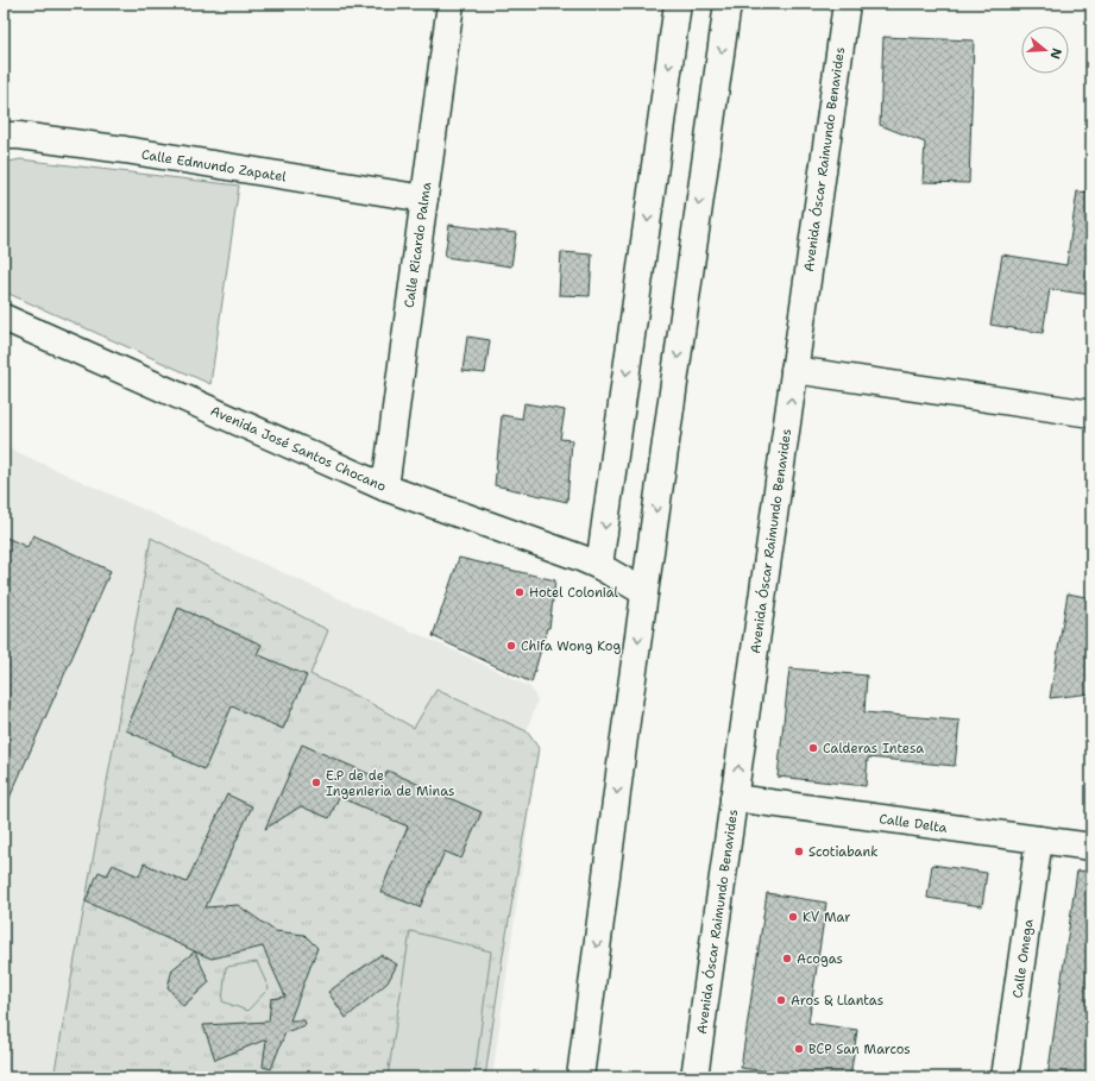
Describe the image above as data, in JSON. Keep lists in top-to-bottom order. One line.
{"streets":{"main road":["Avenida Óscar Raimundo Benavides","Calle Edmundo Zapatel","Calle Ricardo Palma","Avenida José Santos Chocano","Calle Delta","Calle Omega"]},"crossings":[["Avenida Óscar Raimundo Benavides","Calle Delta"],["Calle Edmundo Zapatel","Calle Ricardo Palma"],["Calle Ricardo Palma","Avenida José Santos Chocano"],["Calle Delta","Calle Omega"]],"places":["Hotel Colonial","Chifa Wong Kog","Calderas Intesa","E.P de de Ingenieria de Minas","Scotiabank","KV Mar","Acogas","Aros & Llantas","BCP San Marcos"],"north":"right"}
